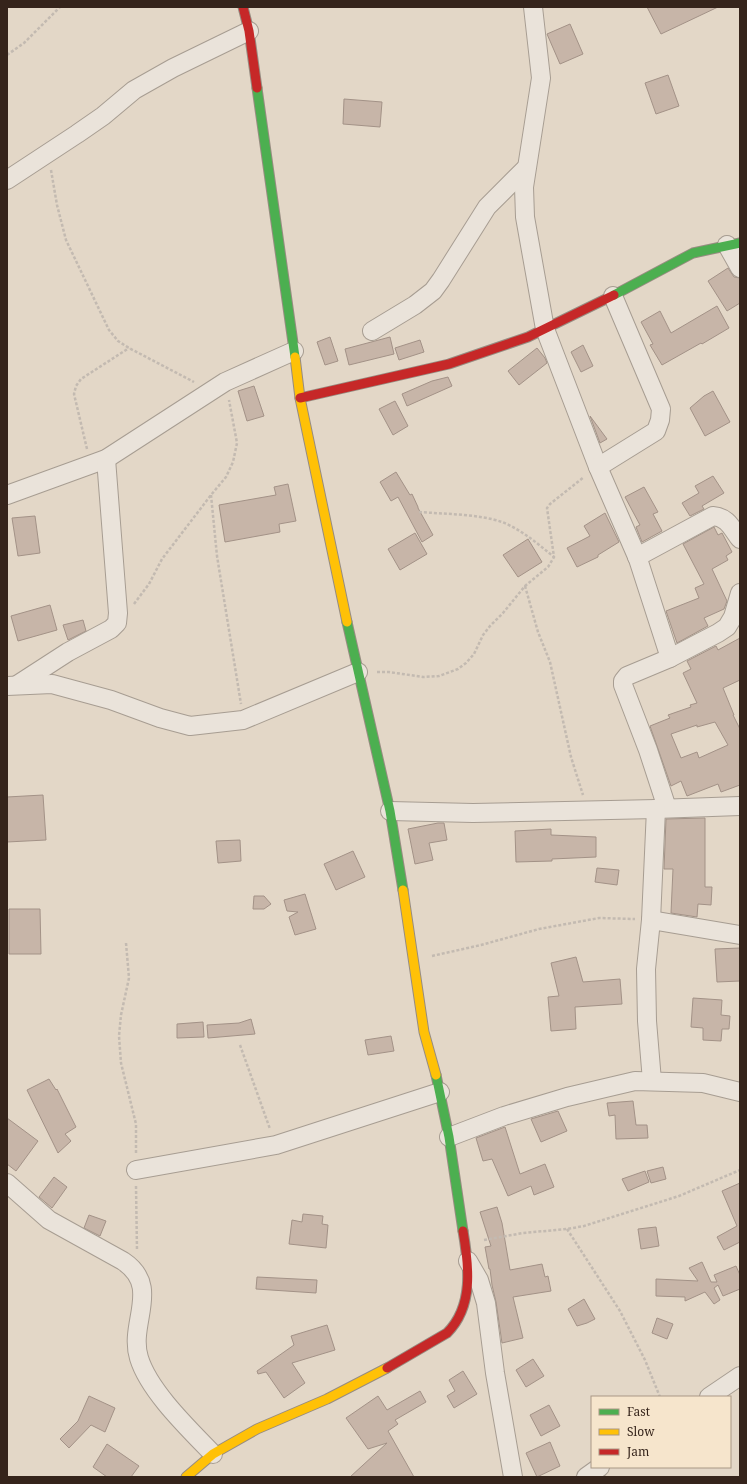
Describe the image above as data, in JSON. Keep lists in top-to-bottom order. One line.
{"legend":["Fast","Slow","Jam"]}
